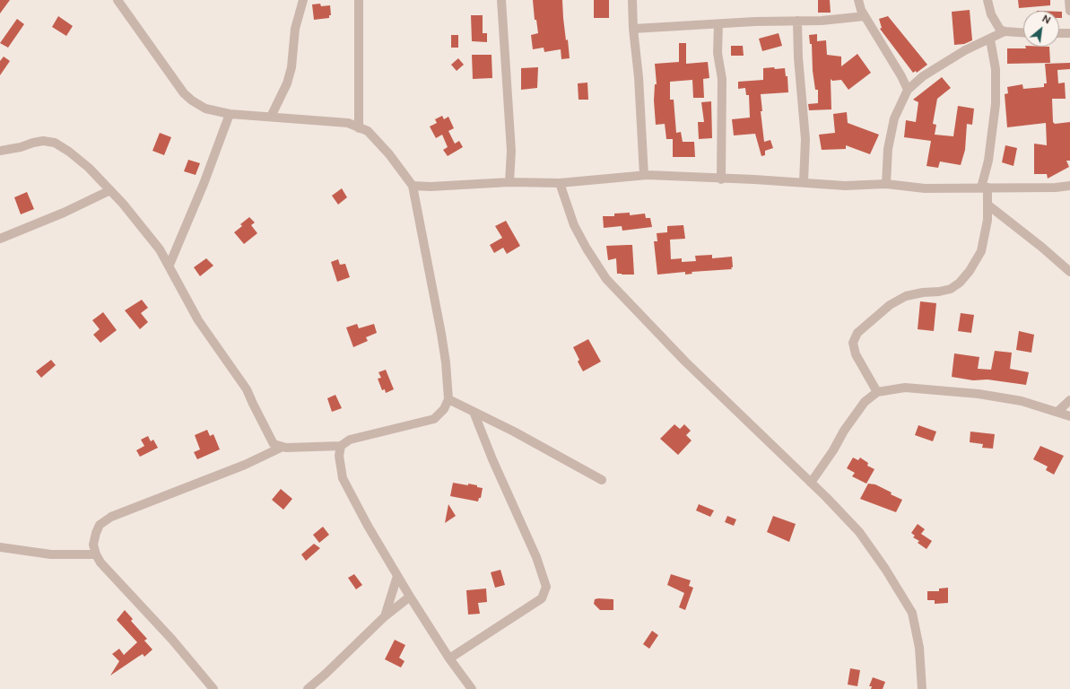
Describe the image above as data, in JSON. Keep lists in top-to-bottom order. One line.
{"north":"top right"}
